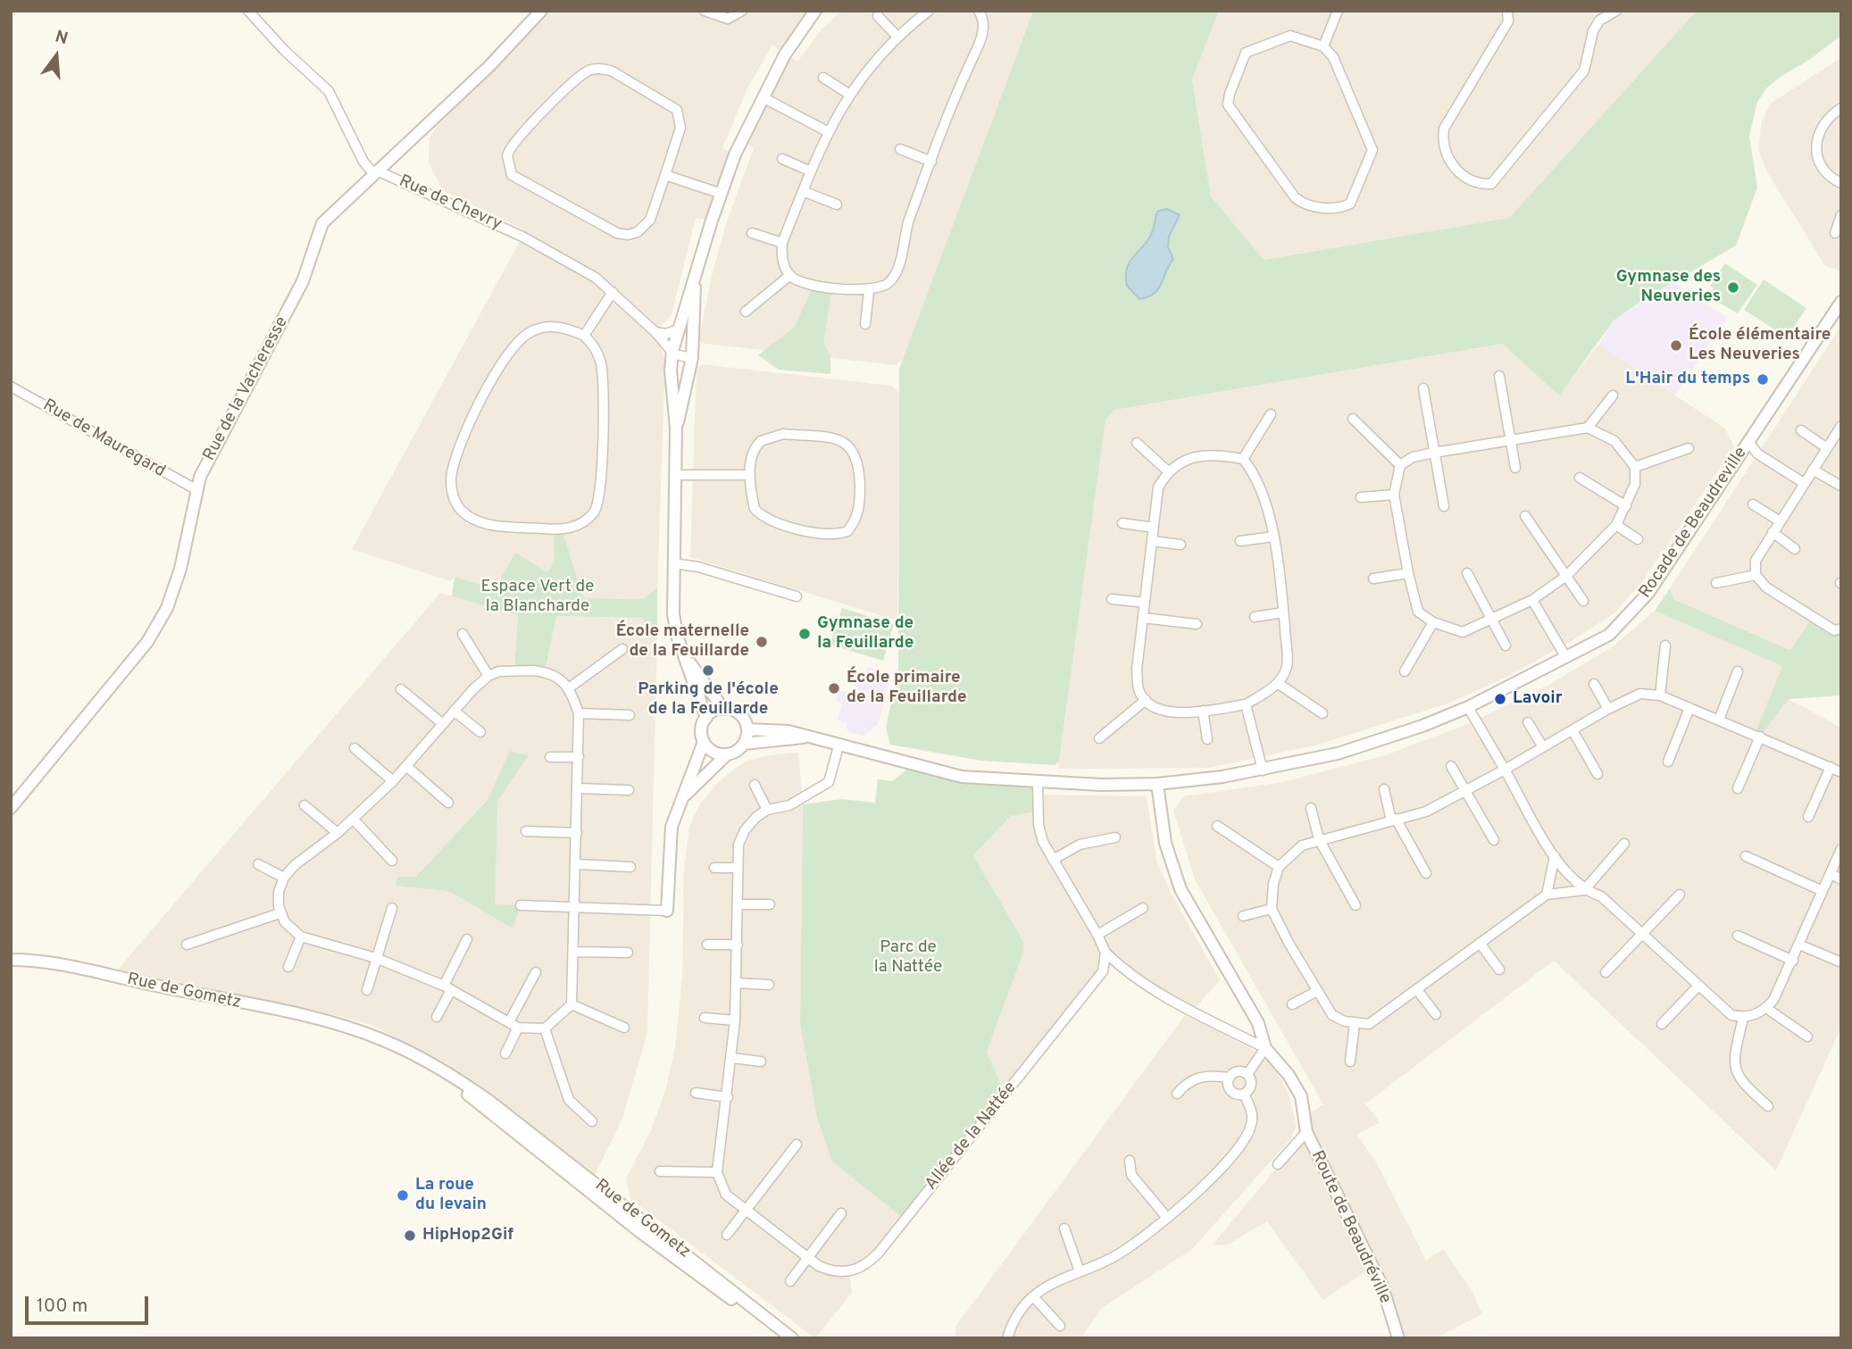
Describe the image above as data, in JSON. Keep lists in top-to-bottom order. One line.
{"streets":{"street":["Rue de Chevry","Rue de la Vacheresse","Rue de Mauregard","Rocade de Beaudreville","Rue de Gometz","Allée de la Nattée","Route de Beaudréville"]},"crossings":[["Rue de Chevry","Rue de la Vacheresse"],["Rue de la Vacheresse","Rue de Mauregard"]],"parks":["Espace Vert de la Blancharde","Parc de la Nattée"],"places":["Gymnase des Neuveries","École élémentaire Les Neuveries","L'Hair du temps","Gymnase de la Feuillarde","École maternelle de la Feuillarde","Parking de l'école de la Feuillarde","École primaire de la Feuillarde","Lavoir","La roue du levain","HipHop2Gif"],"scale_bar":"100 m","north":"top"}
